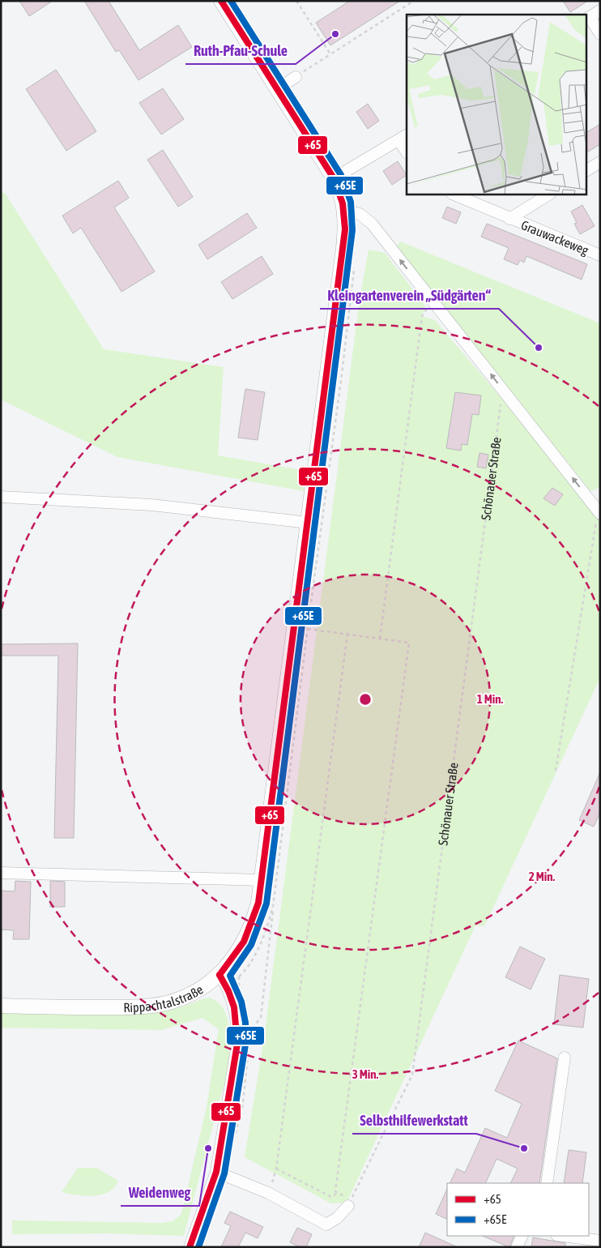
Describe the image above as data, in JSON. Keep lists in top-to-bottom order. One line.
{"streets":{"main road":["Rippachtalstraße"],"street":["Grauwackeweg"],"path":["Schönauer Straße"]},"places":["Ruth-Pfau-Schule","Kleingartenverein „Südgärten“","Weidenweg","Selbsthilfewerkstatt"],"lines":["transit line +65","transit line +65E"],"legend":["+65","+65E"],"rings":["1 Min.","2 Min.","3 Min."]}
